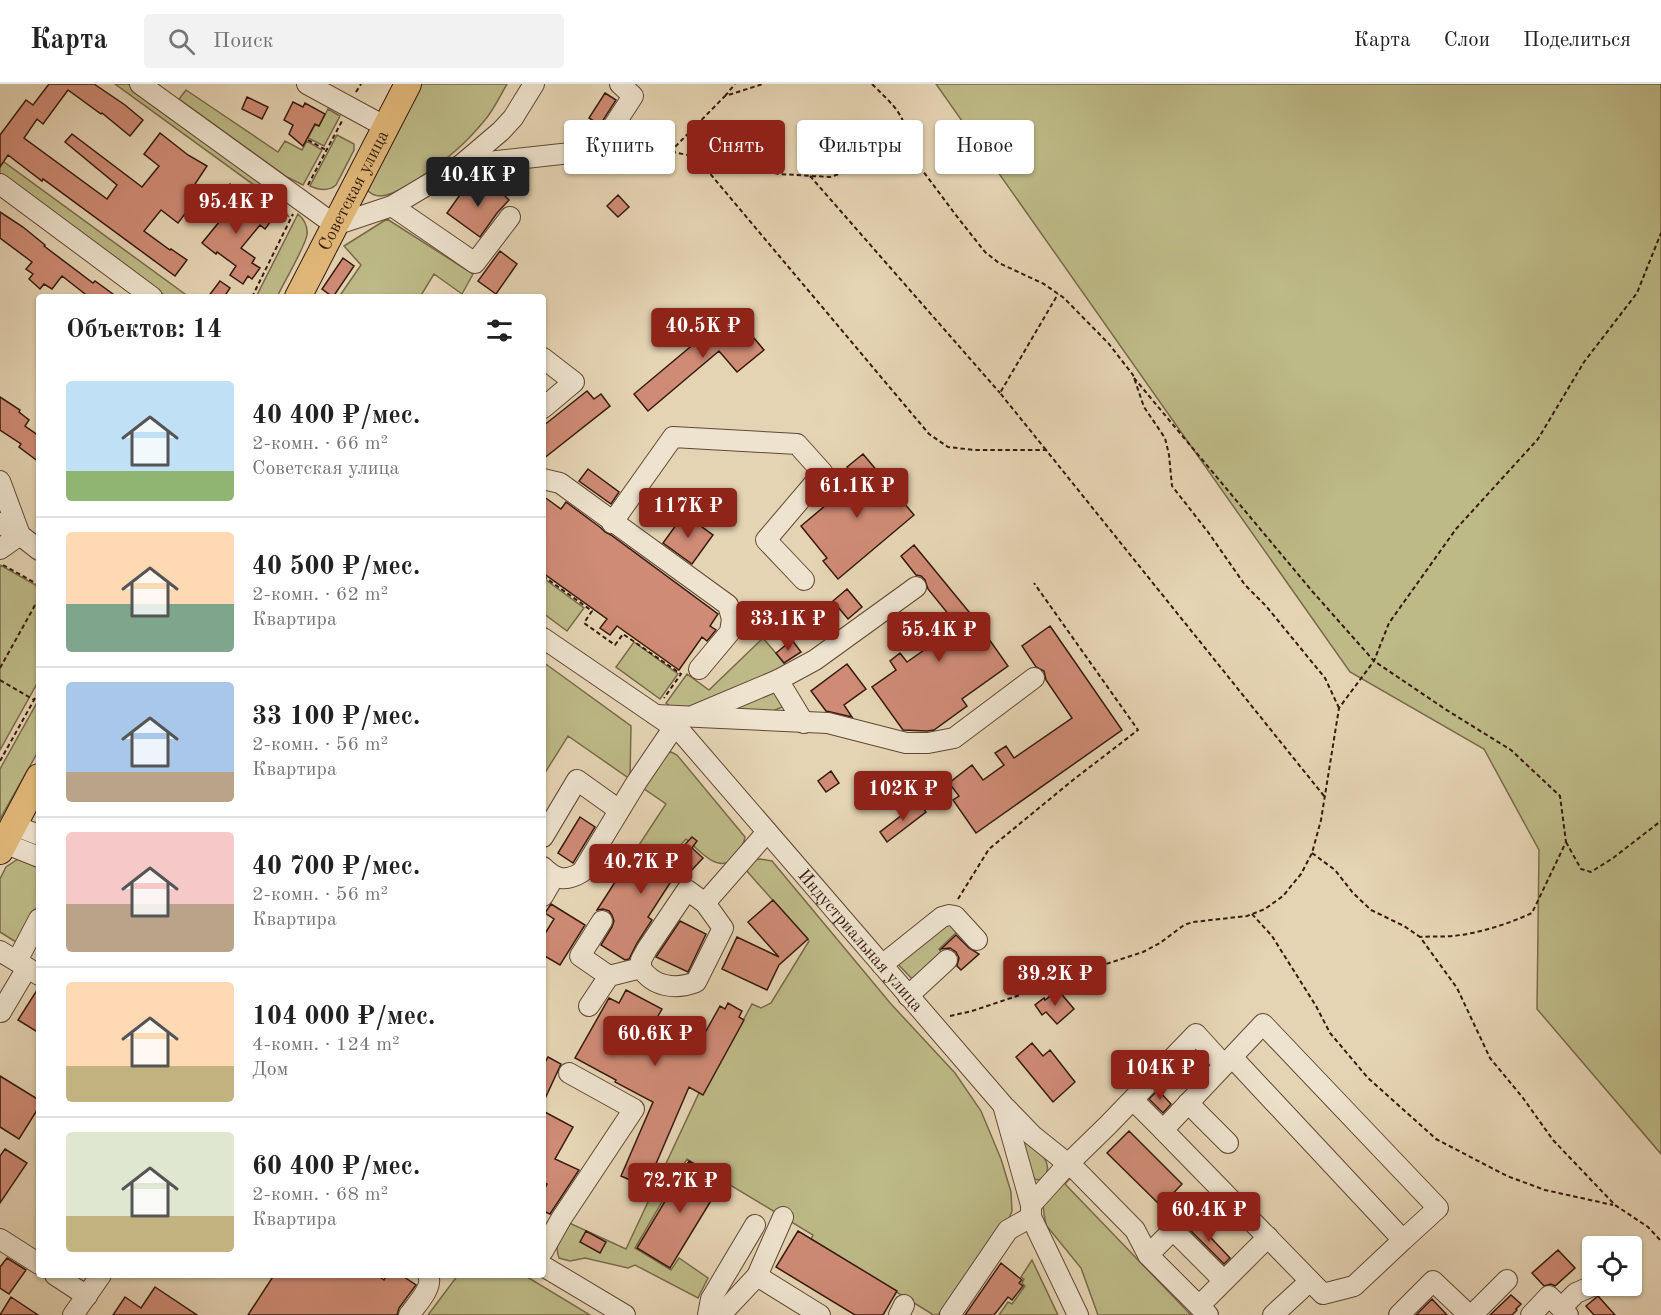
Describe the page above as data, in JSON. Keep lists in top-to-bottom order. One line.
{"streets":{"main road":["Советская улица"],"street":["Индустриальная улица"]},"page":{"header":"Карта","search":"Поиск","nav":["Карта","Слои","Поделиться"],"chip":["Купить","Снять","Фильтры","Новое"],"price":["40.4K ₽","95.4K ₽","40.5K ₽","61.1K ₽","117K ₽","33.1K ₽","55.4K ₽","102K ₽","40.7K ₽","39.2K ₽","60.6K ₽","104K ₽","72.7K ₽","60.4K ₽"],"heading":"Объектов: 14","list":[{"name":"40 400 ₽/мес.","note":"2-комн. · 66 m² · Советская улица"},{"name":"40 500 ₽/мес.","note":"2-комн. · 62 m² · Квартира"},{"name":"33 100 ₽/мес.","note":"2-комн. · 56 m² · Квартира"},{"name":"40 700 ₽/мес.","note":"2-комн. · 56 m² · Квартира"},{"name":"104 000 ₽/мес.","note":"4-комн. · 124 m² · Дом"},{"name":"60 400 ₽/мес.","note":"2-комн. · 68 m² · Квартира"}]}}
